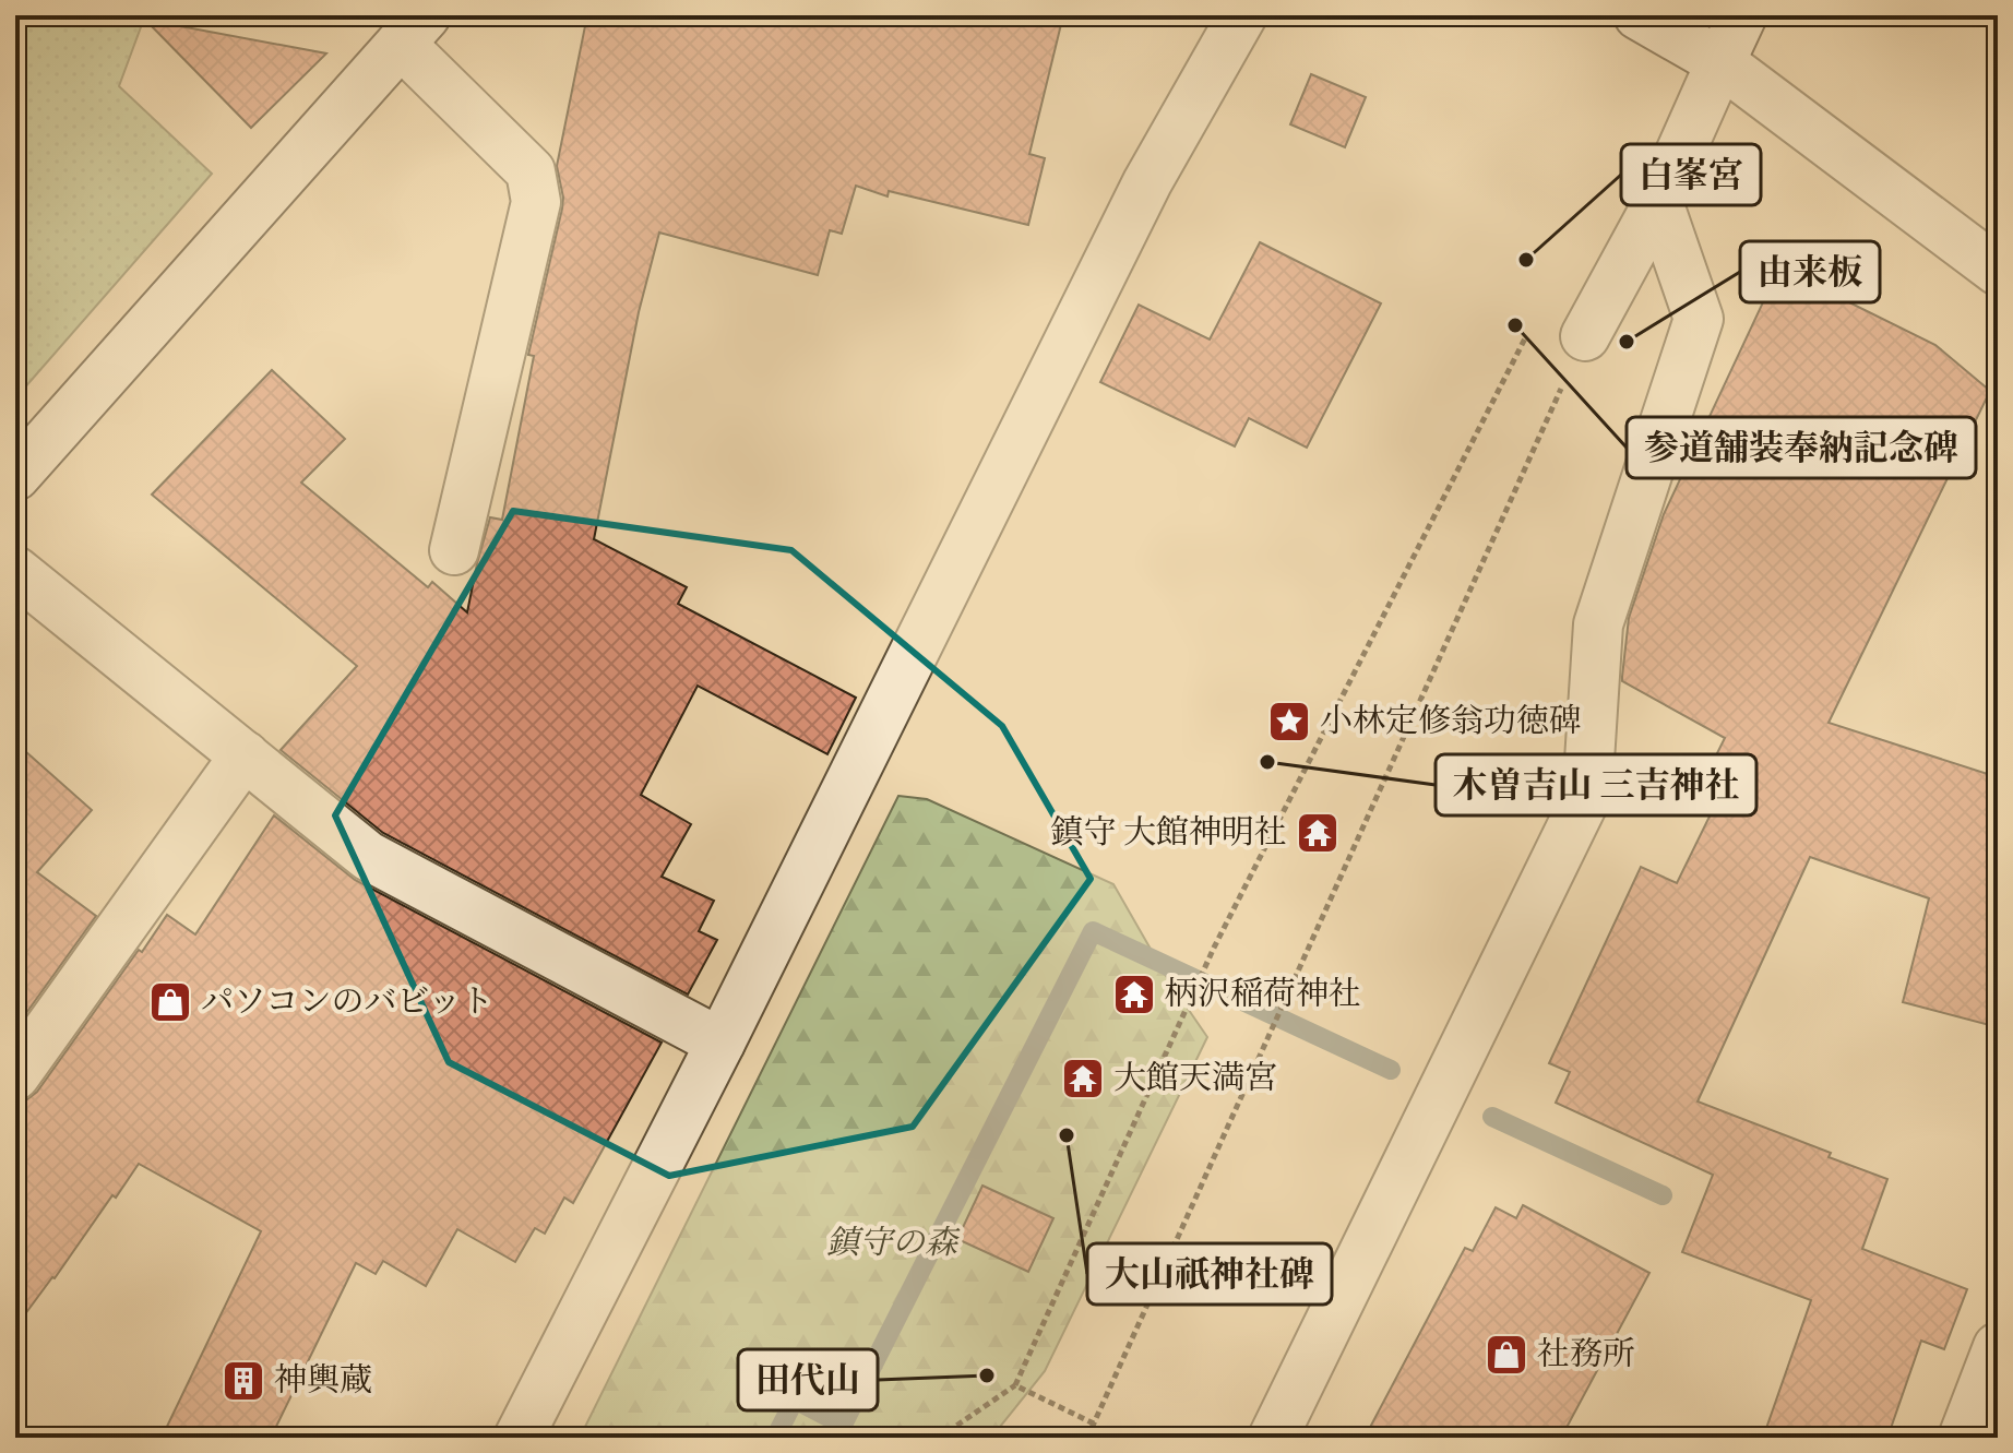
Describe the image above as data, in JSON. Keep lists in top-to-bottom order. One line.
{"parks":["鎮守の森"],"places":{"other":["白峯宮","参道舗装奉納記念碑","由来板","木曽吉山 三吉神社","大山祇神社碑","田代山"],"place":["小林定修翁功徳碑"],"temple":["鎮守 大館神明社","柄沢稲荷神社","大館天満宮"],"shop":["パソコンのバビット","社務所"],"building":["神輿蔵"]}}
